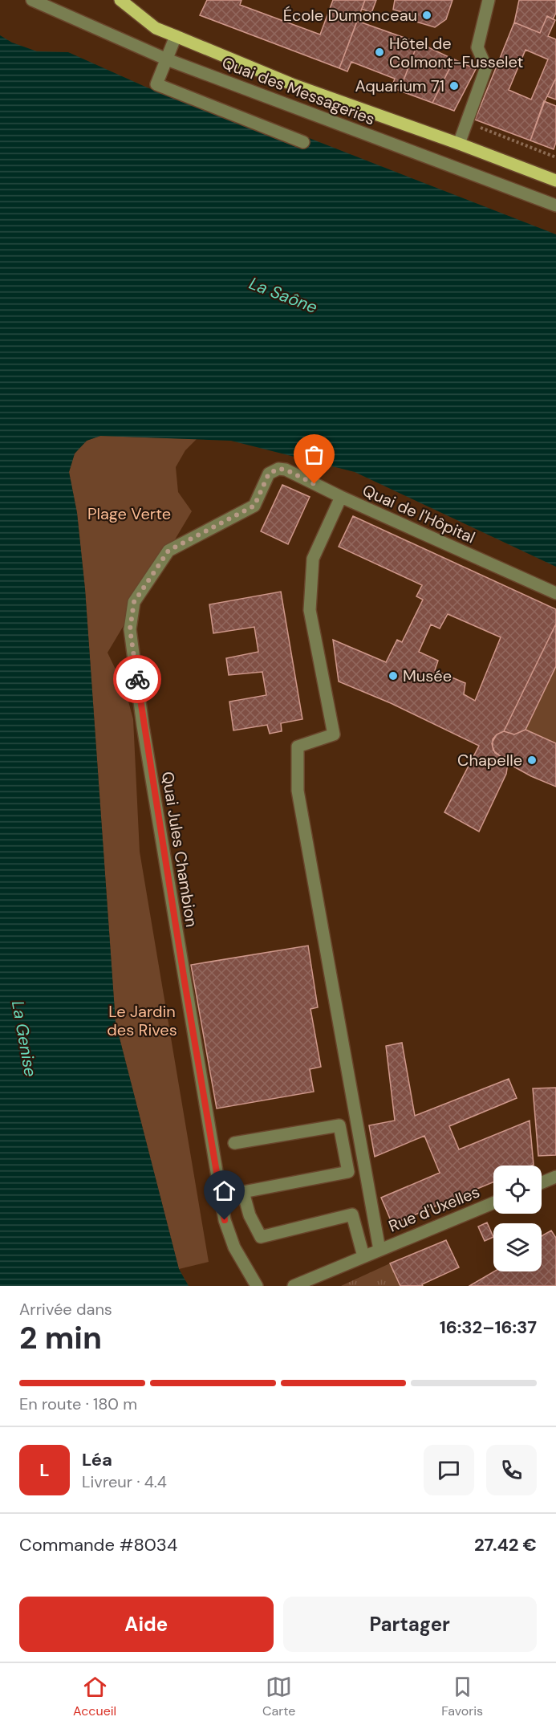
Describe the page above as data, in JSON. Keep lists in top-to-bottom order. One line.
{"streets":{"main road":["Quai des Messageries"],"street":["Quai de l'Hôpital","Quai Jules Chambion","Rue d'Uxelles"]},"crossings":[["Quai de l'Hôpital","Quai Jules Chambion"]],"water":["La Saône","La Genise"],"parks":["Plage Verte","Le Jardin des Rives"],"places":["École Dumonceau","Hôtel de Colmont-Fusselet","Aquarium 71","Musée","Chapelle"],"page":{"heading":["2 min","Arrivée dans","16:32–16:37"],"panel":["Léa","Livreur · 4.4","Commande #8034","27.42 €"],"bar":"En route · 180 m","round":"L","buttons":["Aide","Partager"],"tabs":["Accueil","Carte","Favoris"]}}
